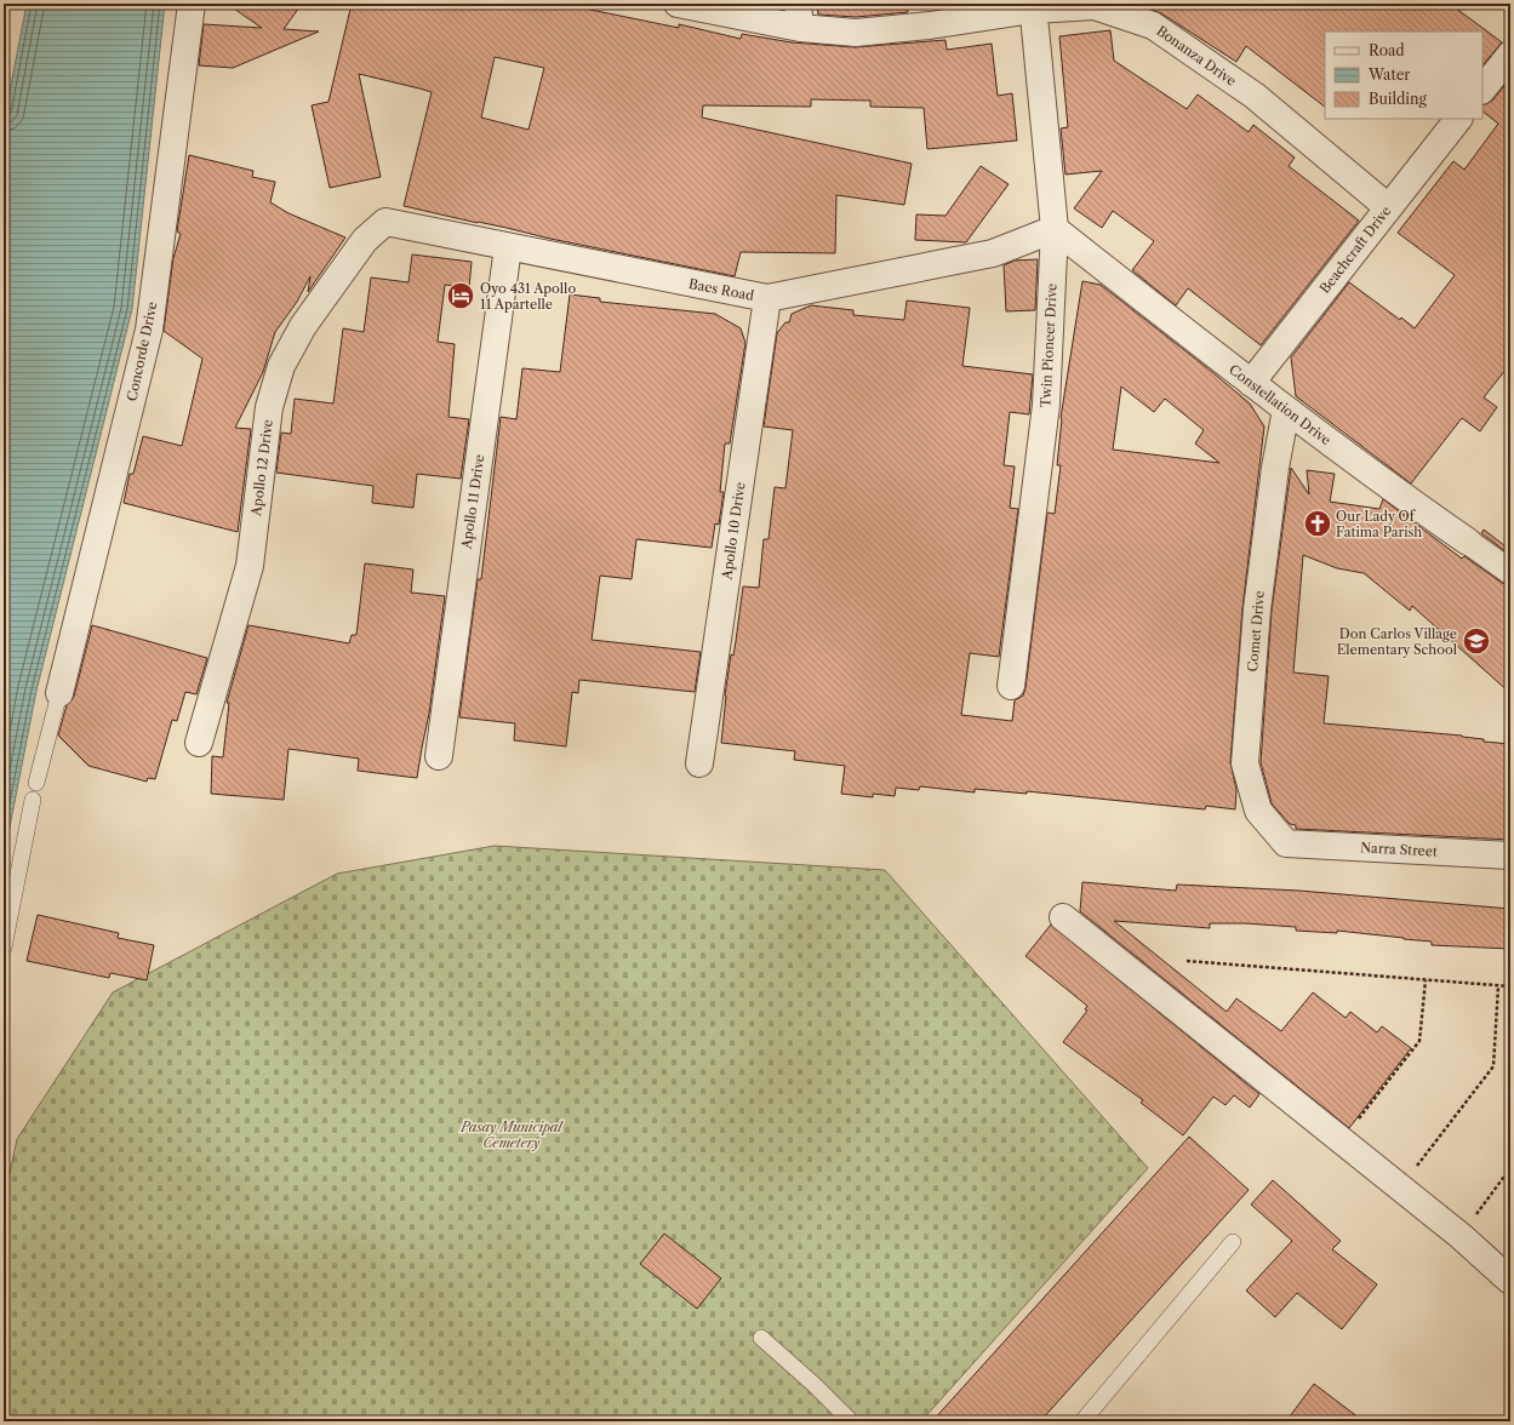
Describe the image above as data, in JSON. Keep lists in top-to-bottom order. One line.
{"streets":{"street":["Bonanza Drive","Beachcraft Drive","Baes Road","Twin Pioneer Drive","Concorde Drive","Constellation Drive","Apollo 12 Drive","Apollo 11 Drive","Apollo 10 Drive","Comet Drive","Narra Street"]},"crossings":[["Bonanza Drive","Beachcraft Drive"],["Bonanza Drive","Twin Pioneer Drive"],["Beachcraft Drive","Constellation Drive"],["Baes Road","Twin Pioneer Drive"],["Baes Road","Constellation Drive"],["Baes Road","Apollo 12 Drive"],["Baes Road","Apollo 11 Drive"],["Baes Road","Apollo 10 Drive"],["Twin Pioneer Drive","Constellation Drive"],["Constellation Drive","Comet Drive"],["Comet Drive","Narra Street"]],"parks":["Pasay Municipal Cemetery"],"places":{"hotel":["Oyo 431 Apollo 11 Apartelle"],"church":["Our Lady Of Fatima Parish"],"school or university":["Don Carlos Village Elementary School"]},"legend":["Road","Water","Building"]}
